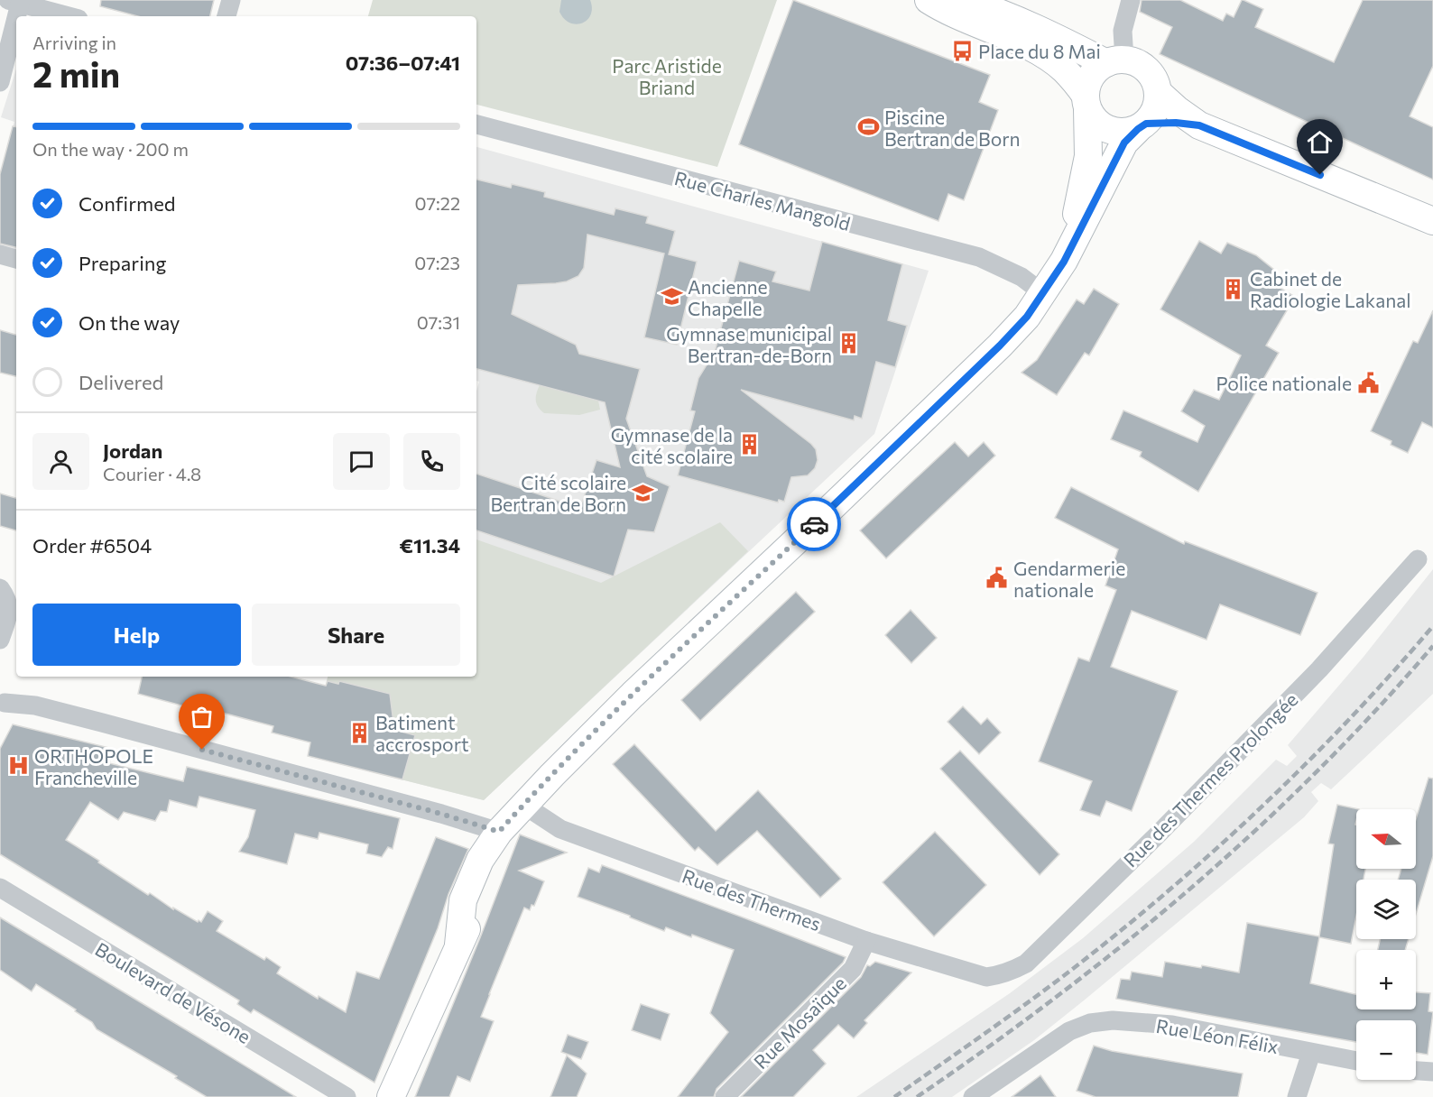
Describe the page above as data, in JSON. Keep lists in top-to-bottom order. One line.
{"streets":{"street":["Rue Charles Mangold","Rue des Thermes Prolongée","Rue des Thermes","Boulevard de Vésone","Rue Mosaïque","Rue Léon Félix"]},"crossings":[["Rue des Thermes Prolongée","Rue des Thermes"],["Rue des Thermes","Rue Mosaïque"]],"parks":["Parc Aristide Briand"],"places":{"bus stop":["Place du 8 Mai"],"sports":["Piscine Bertran de Born"],"building":["Cabinet de Radiologie Lakanal","Gymnase municipal Bertran-de-Born","Gymnase de la cité scolaire","Batiment accrosport"],"school or university":["Ancienne Chapelle","Cité scolaire Bertran de Born"],"public building":["Police nationale","Gendarmerie nationale"],"hospital":["ORTHOPOLE Francheville"]},"north":"left","page":{"heading":["2 min","Arriving in","07:36–07:41"],"panel":["Jordan","Courier · 4.8","Order #6504","€11.34"],"bar":"On the way · 200 m","list":[["Confirmed","07:22"],["Preparing","07:23"],["On the way","07:31"],"Delivered"],"buttons":["Help","Share"],"map_buttons":["+","−"]}}
